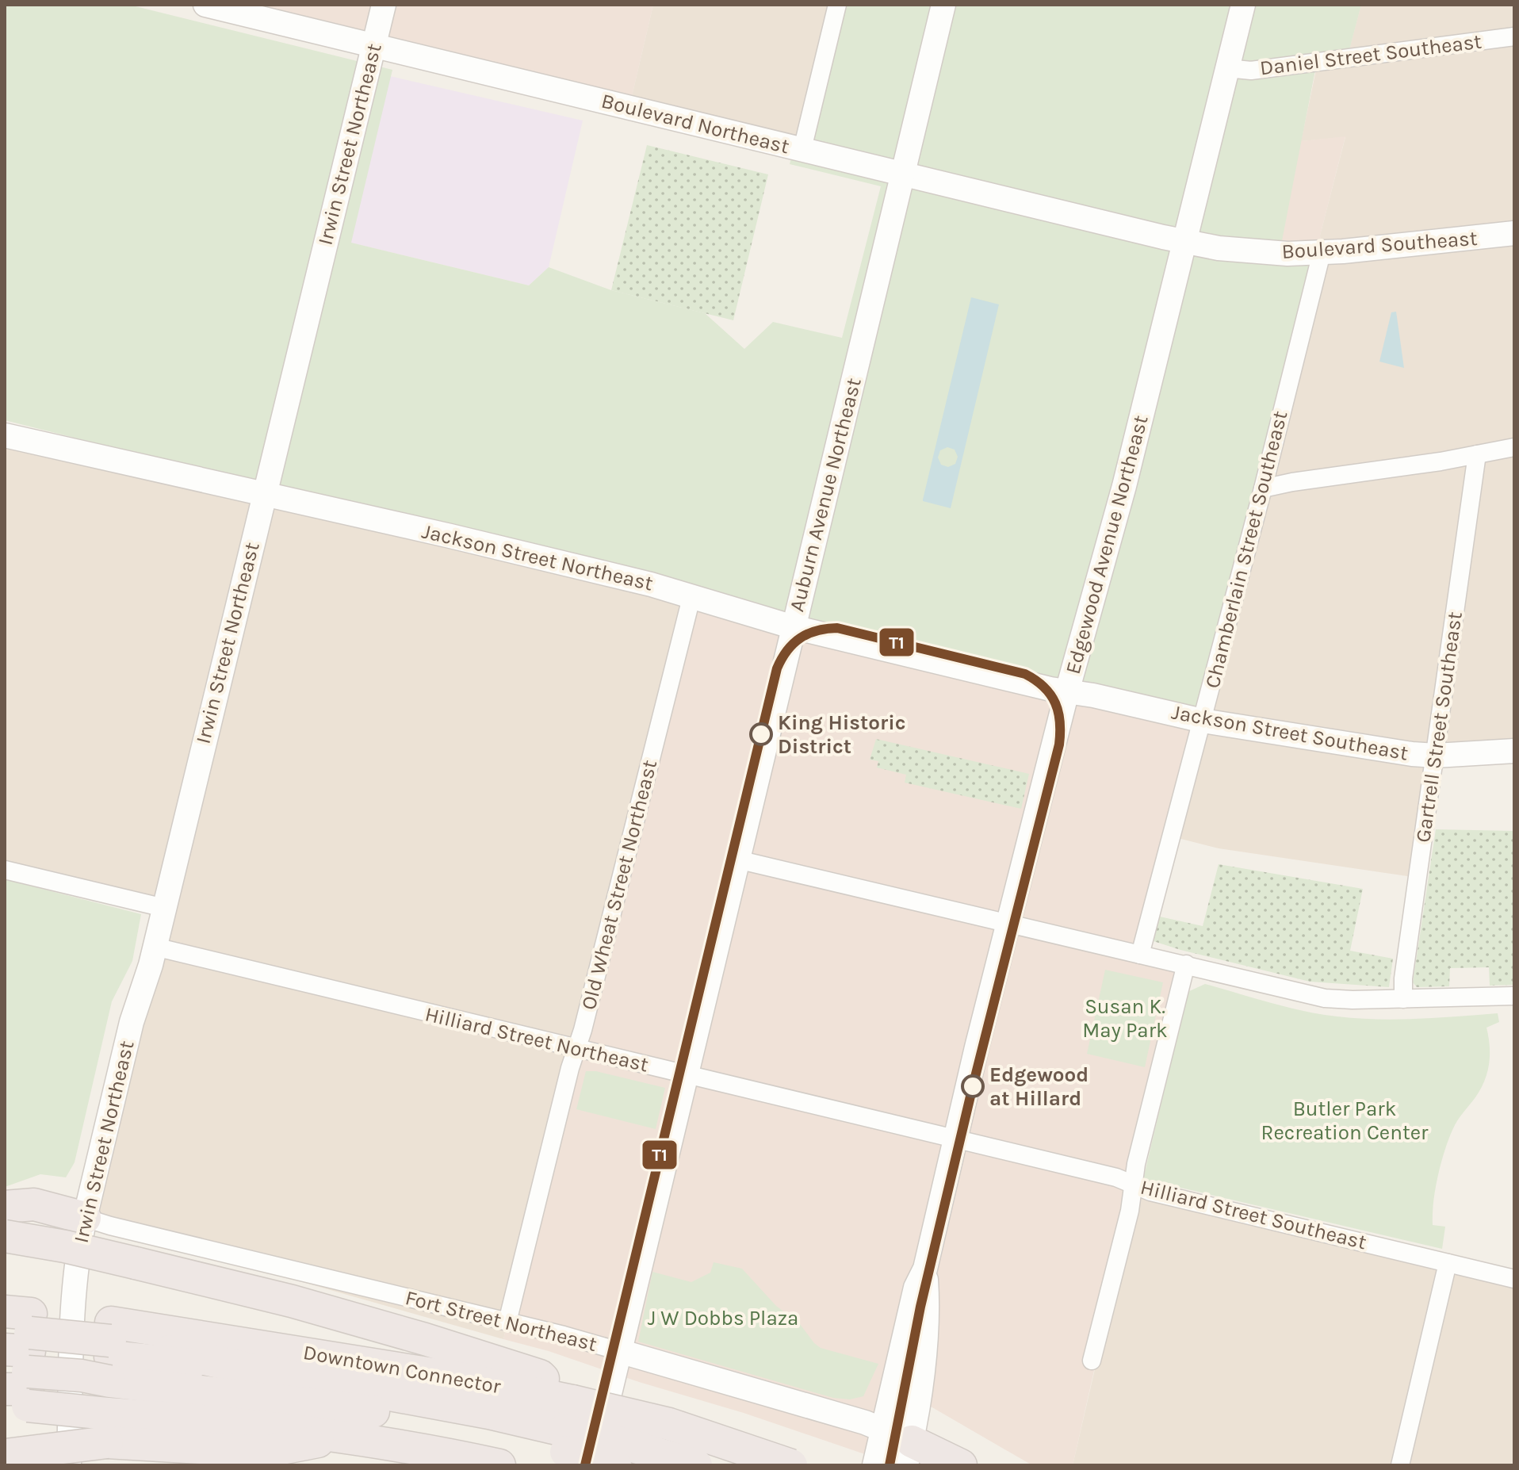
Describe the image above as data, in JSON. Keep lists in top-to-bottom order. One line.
{"streets":{"highway":["Downtown Connector"],"street":["Daniel Street Southeast","Boulevard Northeast","Irwin Street Northeast","Boulevard Southeast","Auburn Avenue Northeast","Edgewood Avenue Northeast","Chamberlain Street Southeast","Jackson Street Northeast","Gartrell Street Southeast","Jackson Street Southeast","Old Wheat Street Northeast","Hilliard Street Northeast","Hilliard Street Southeast","Fort Street Northeast"]},"crossings":[["Daniel Street Southeast","Edgewood Avenue Northeast"],["Boulevard Northeast","Irwin Street Northeast"],["Boulevard Northeast","Boulevard Southeast"],["Boulevard Northeast","Auburn Avenue Northeast"],["Boulevard Northeast","Edgewood Avenue Northeast"],["Irwin Street Northeast","Jackson Street Northeast"],["Irwin Street Northeast","Hilliard Street Northeast"],["Irwin Street Northeast","Fort Street Northeast"],["Boulevard Southeast","Edgewood Avenue Northeast"],["Boulevard Southeast","Chamberlain Street Southeast"],["Auburn Avenue Northeast","Jackson Street Northeast"],["Auburn Avenue Northeast","Hilliard Street Northeast"],["Auburn Avenue Northeast","Fort Street Northeast"],["Edgewood Avenue Northeast","Jackson Street Northeast"],["Edgewood Avenue Northeast","Jackson Street Southeast"],["Edgewood Avenue Northeast","Hilliard Street Northeast"],["Edgewood Avenue Northeast","Hilliard Street Southeast"],["Edgewood Avenue Northeast","Fort Street Northeast"],["Chamberlain Street Southeast","Jackson Street Southeast"],["Jackson Street Northeast","Jackson Street Southeast"],["Jackson Street Northeast","Old Wheat Street Northeast"],["Gartrell Street Southeast","Jackson Street Southeast"],["Old Wheat Street Northeast","Hilliard Street Northeast"],["Old Wheat Street Northeast","Fort Street Northeast"],["Hilliard Street Northeast","Hilliard Street Southeast"]],"parks":["Susan K. May Park","Butler Park Recreation Center","J W Dobbs Plaza"],"places":["King Historic District","Edgewood at Hillard"],"lines":["transit line T1"]}
